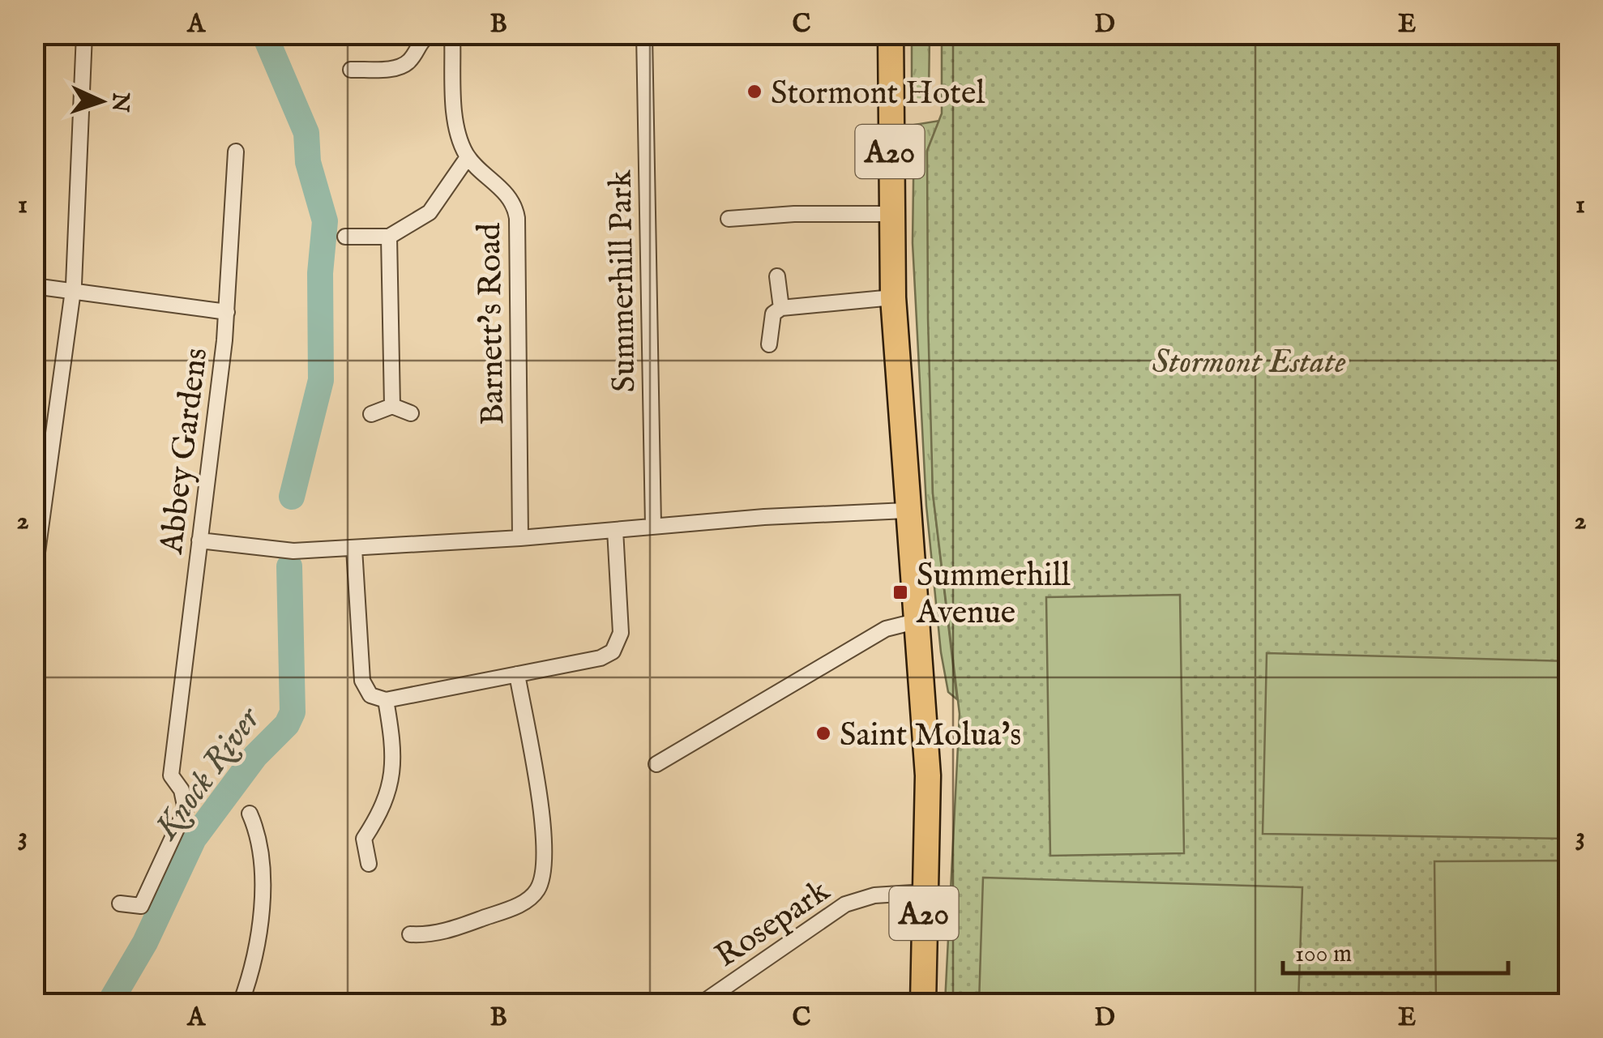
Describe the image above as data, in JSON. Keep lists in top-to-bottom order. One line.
{"streets":{"highway":["A20"],"street":["Summerhill Park","Barnett's Road","Abbey Gardens","Rosepark"]},"crossings":[["A20","Rosepark"]],"water":["Knock River"],"parks":["Stormont Estate"],"places":{"other":["Stormont Hotel","Saint Molua's"],"transit":["Summerhill Avenue"]},"scale_bar":"100 m","north":"right","grid":{"columns":["A","B","C","D","E"],"rows":["1","2","3"]}}
